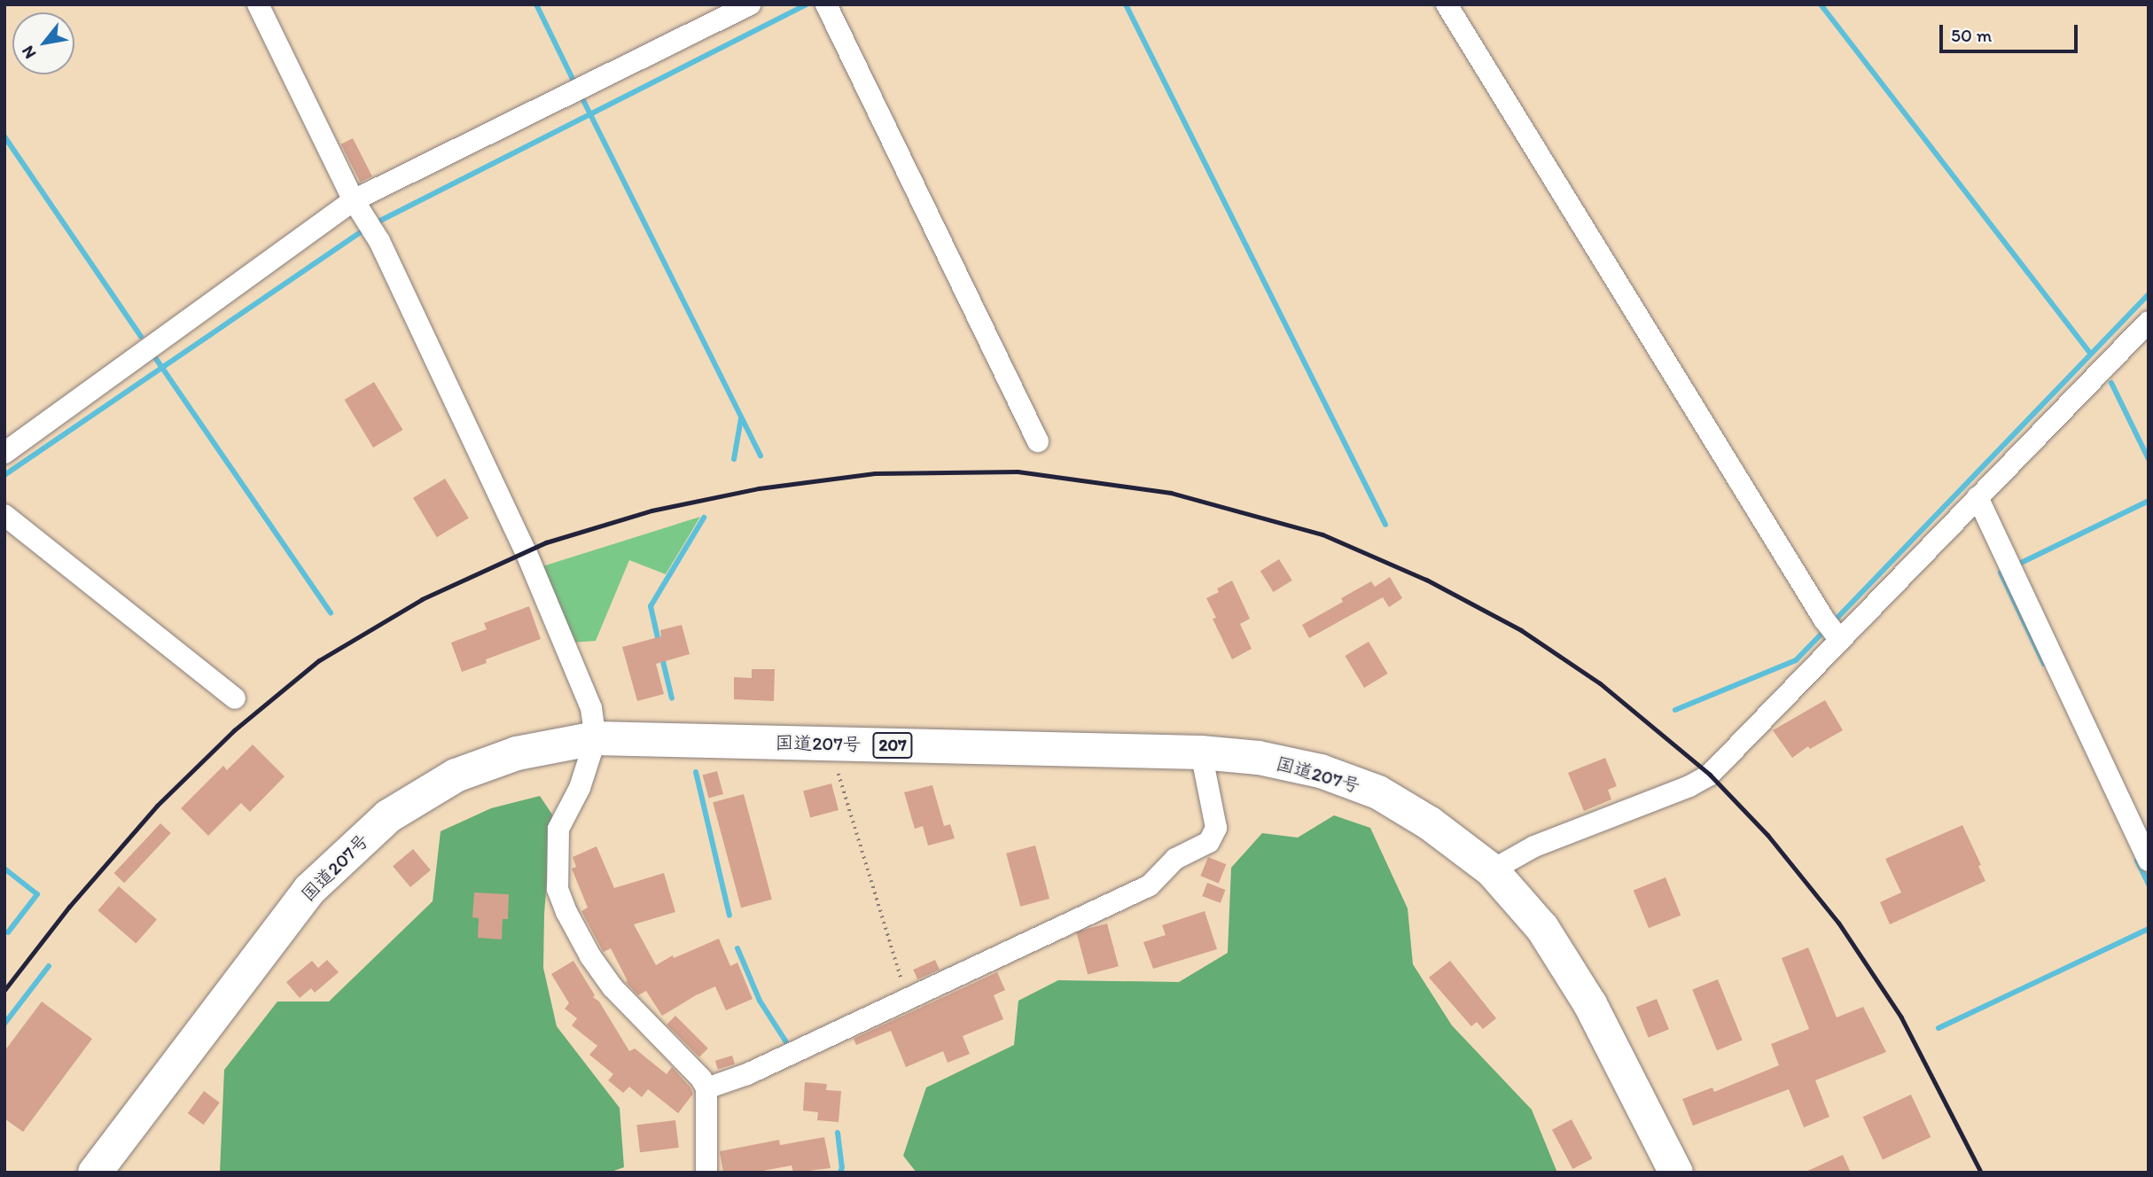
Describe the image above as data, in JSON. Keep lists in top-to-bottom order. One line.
{"streets":{"highway":["国道207号","207"]},"scale_bar":"50 m","north":"bottom left"}
